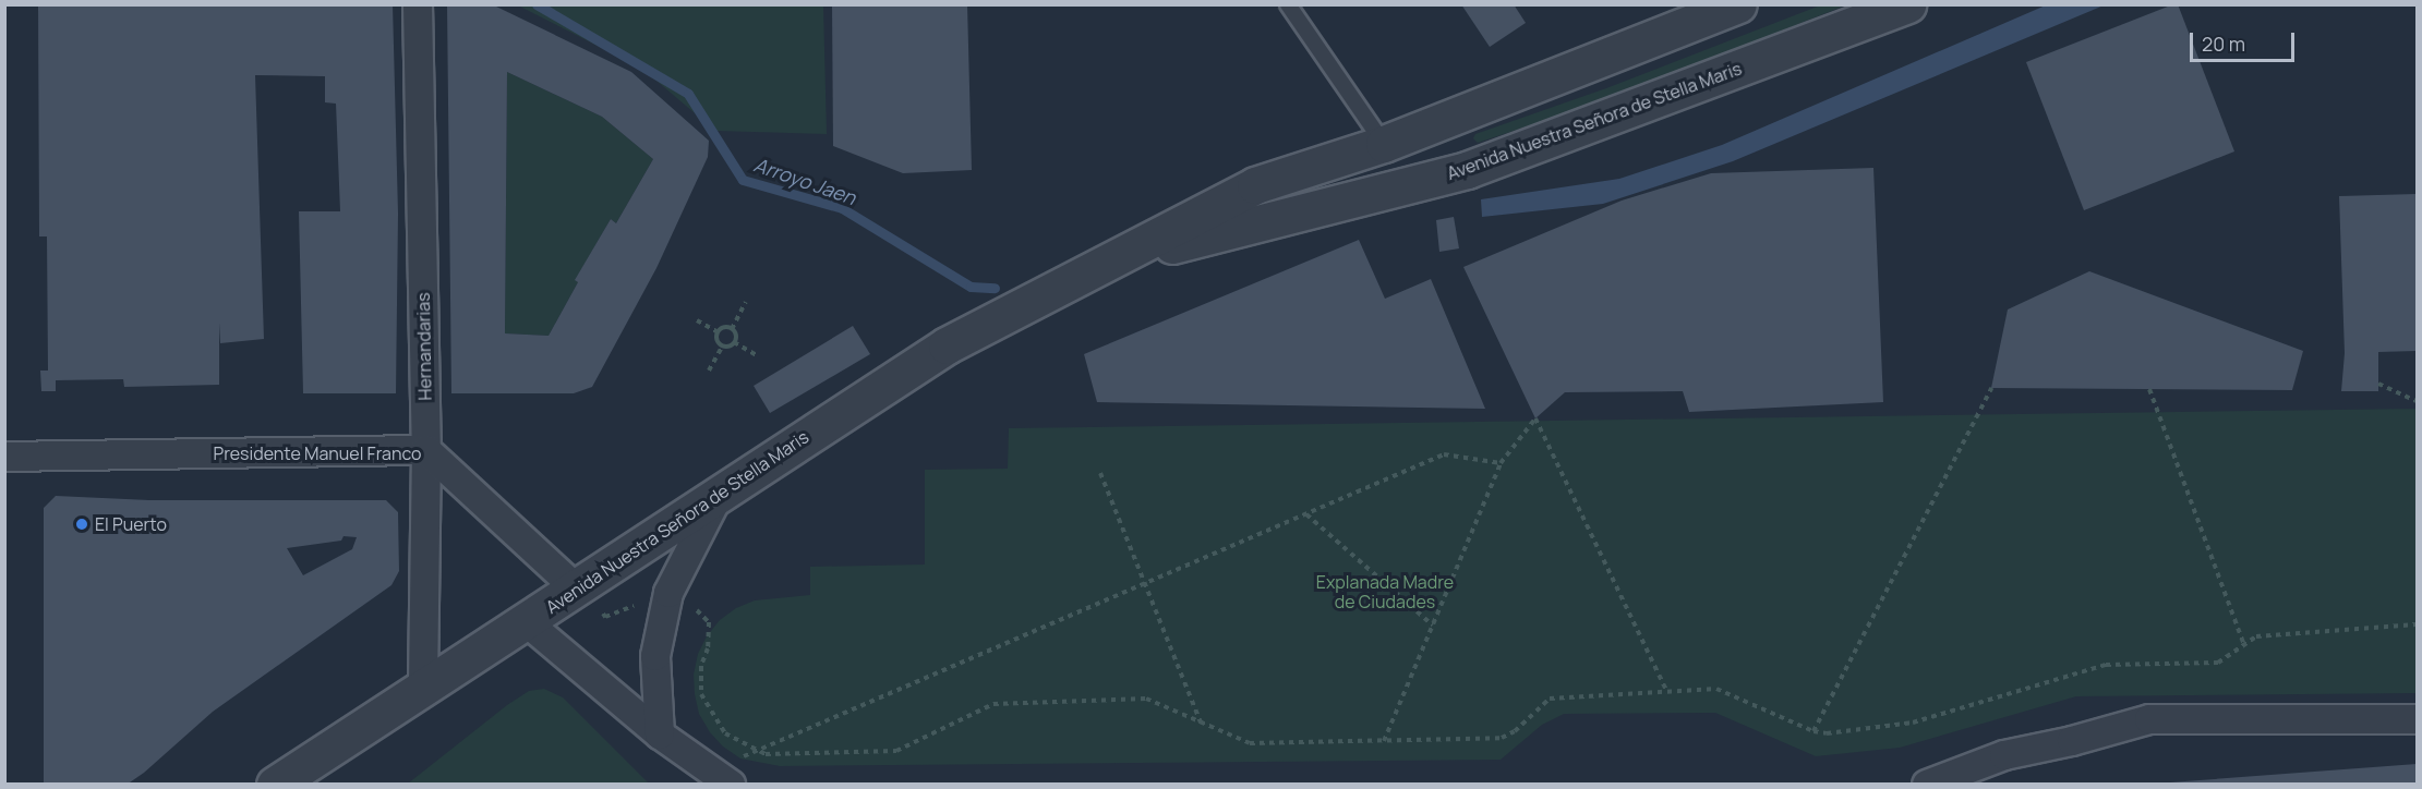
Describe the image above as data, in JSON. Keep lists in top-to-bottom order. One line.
{"streets":{"street":["Avenida Nuestra Señora de Stella Maris","Hernandarias","Presidente Manuel Franco"]},"crossings":[["Avenida Nuestra Señora de Stella Maris","Hernandarias"],["Avenida Nuestra Señora de Stella Maris","Presidente Manuel Franco"],["Hernandarias","Presidente Manuel Franco"]],"water":["Arroyo Jaen"],"parks":["Explanada Madre de Ciudades"],"places":["El Puerto"],"scale_bar":"20 m"}
